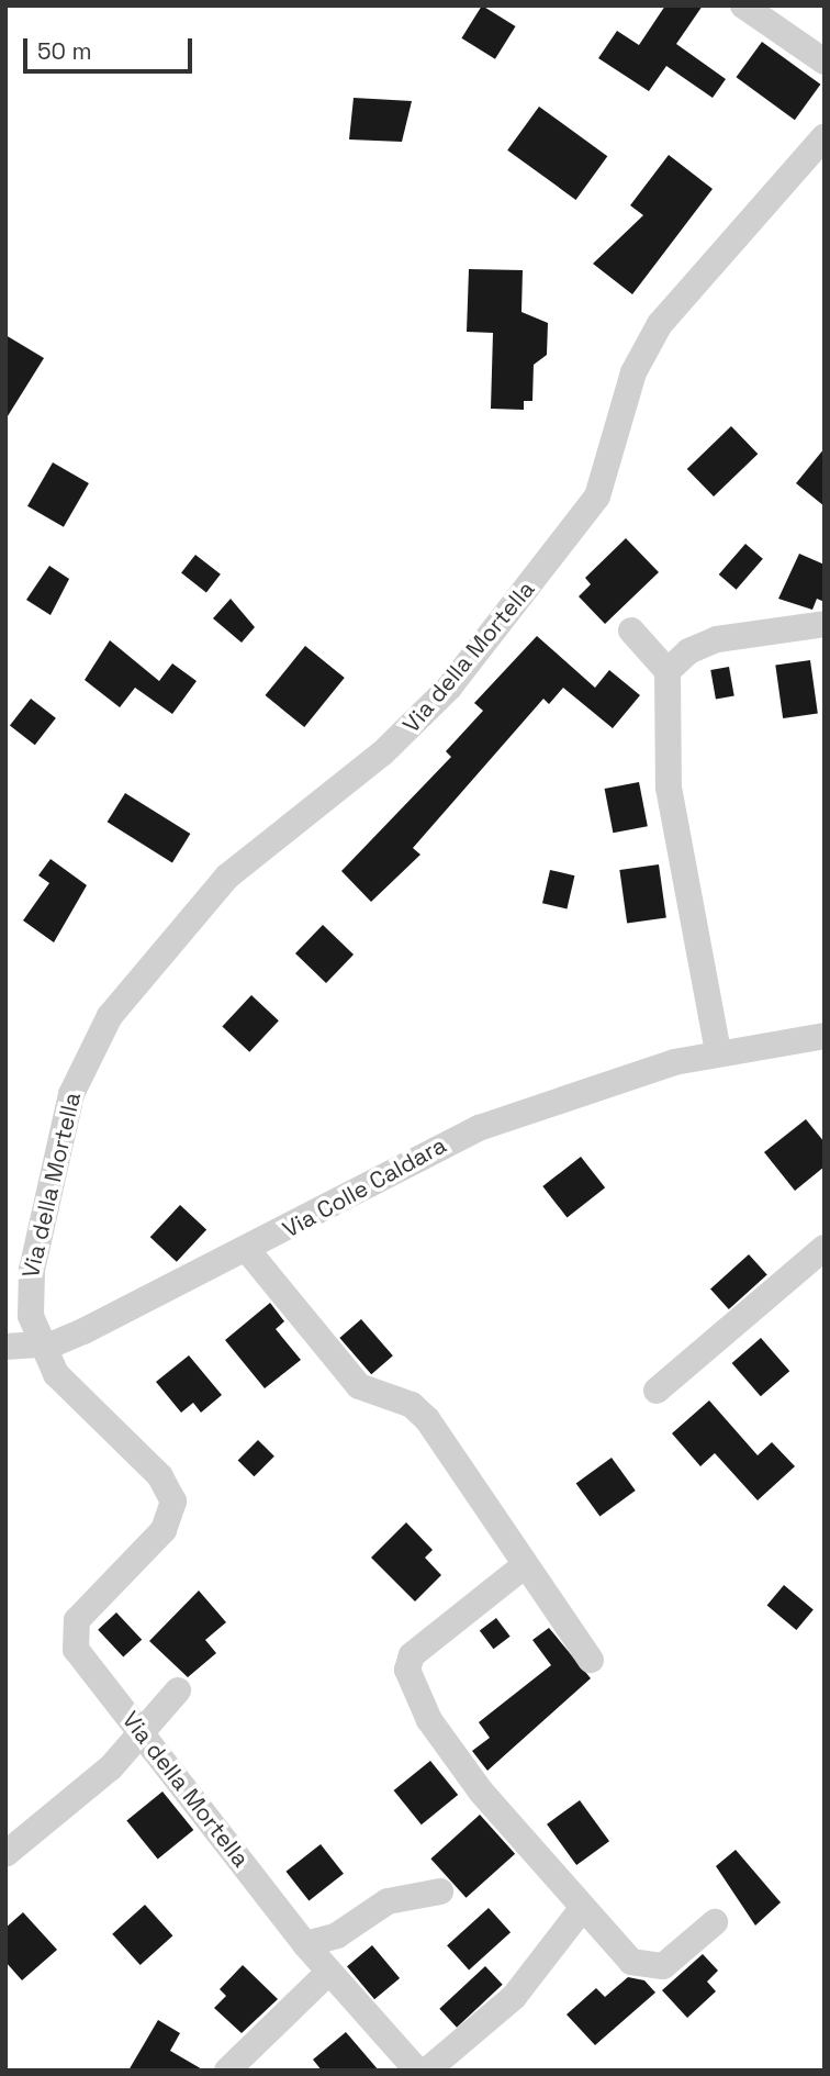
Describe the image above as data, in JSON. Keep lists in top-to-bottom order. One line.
{"streets":{"street":["Via della Mortella","Via Colle Caldara"]},"crossings":[["Via della Mortella","Via Colle Caldara"]],"scale_bar":"50 m"}
